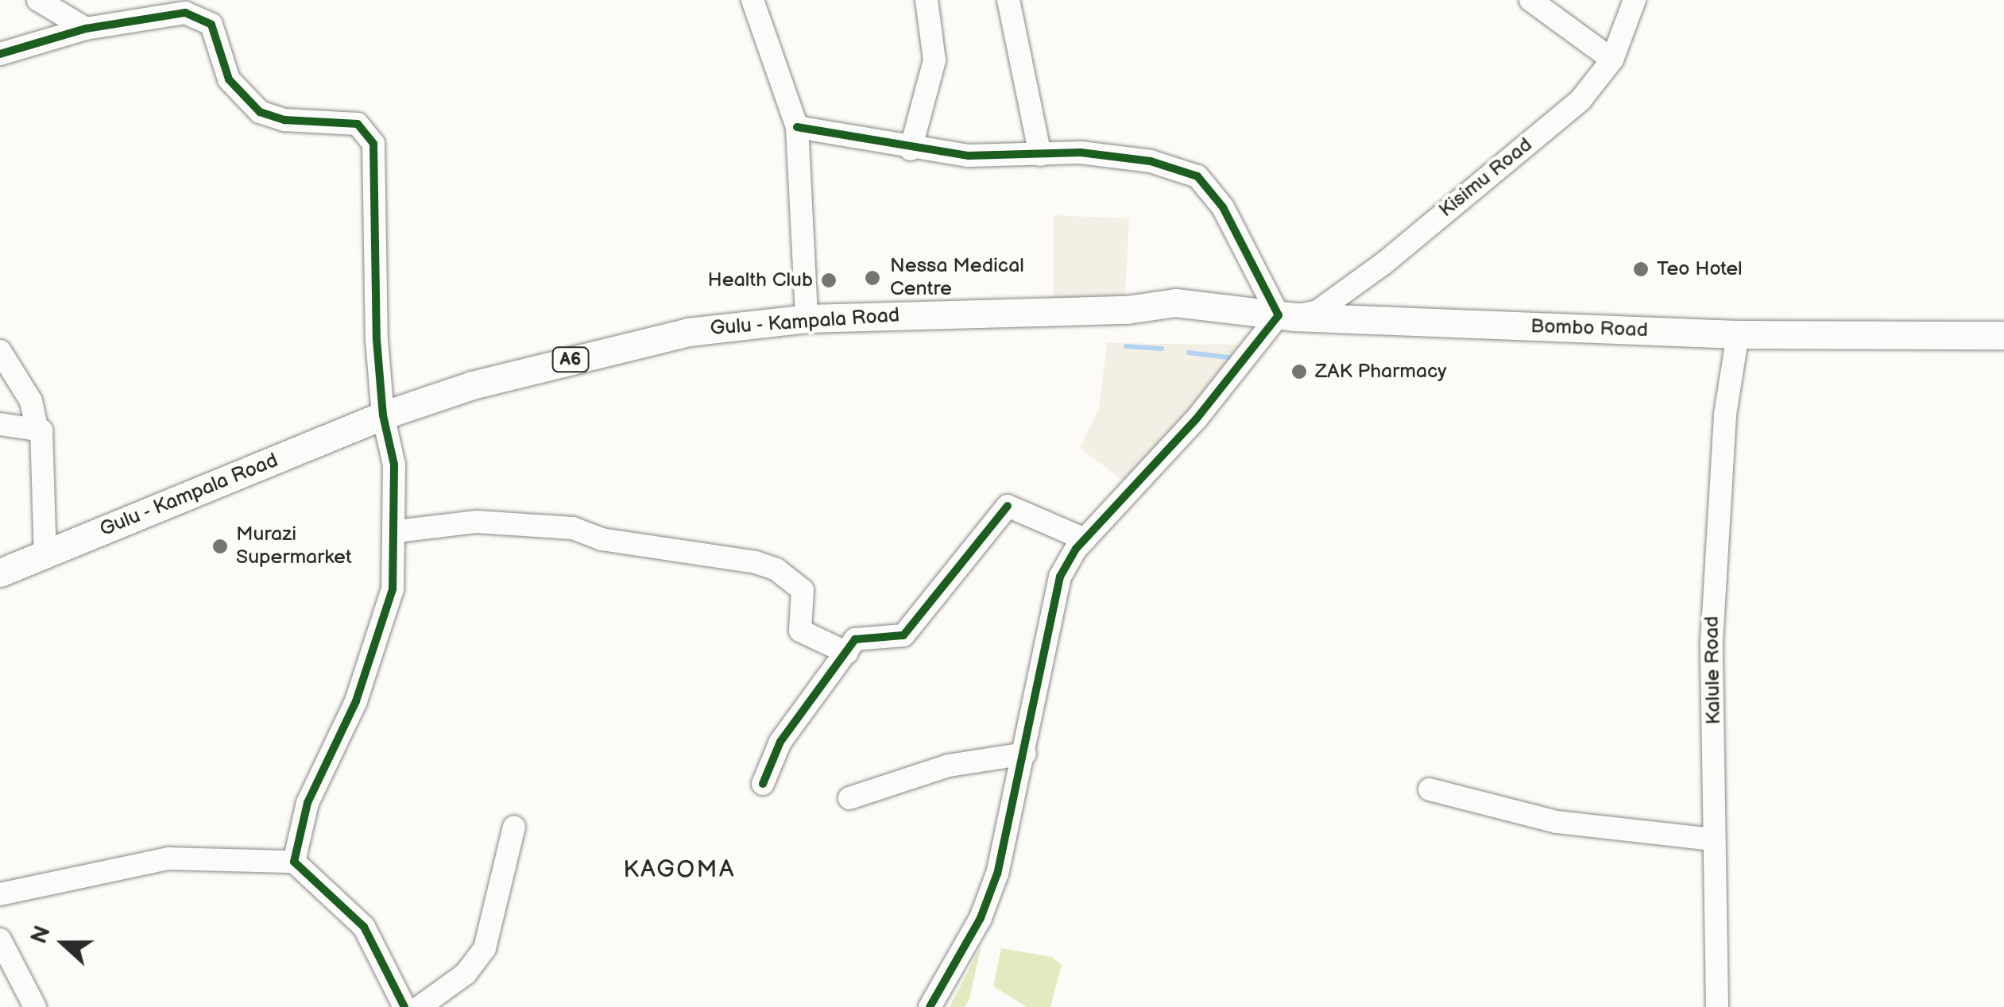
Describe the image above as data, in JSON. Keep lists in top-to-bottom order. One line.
{"streets":{"main road":["Gulu - Kampala Road","Bombo Road","A6"],"street":["Kisimu Road","Kalule Road"]},"crossings":[["Kisimu Road","Bombo Road"],["Gulu - Kampala Road","Bombo Road"],["Bombo Road","Kalule Road"]],"districts":["KAGOMA"],"places":["Teo Hotel","Nessa Medical Centre","Health Club","ZAK Pharmacy","Murazi Supermarket"],"north":"left"}
